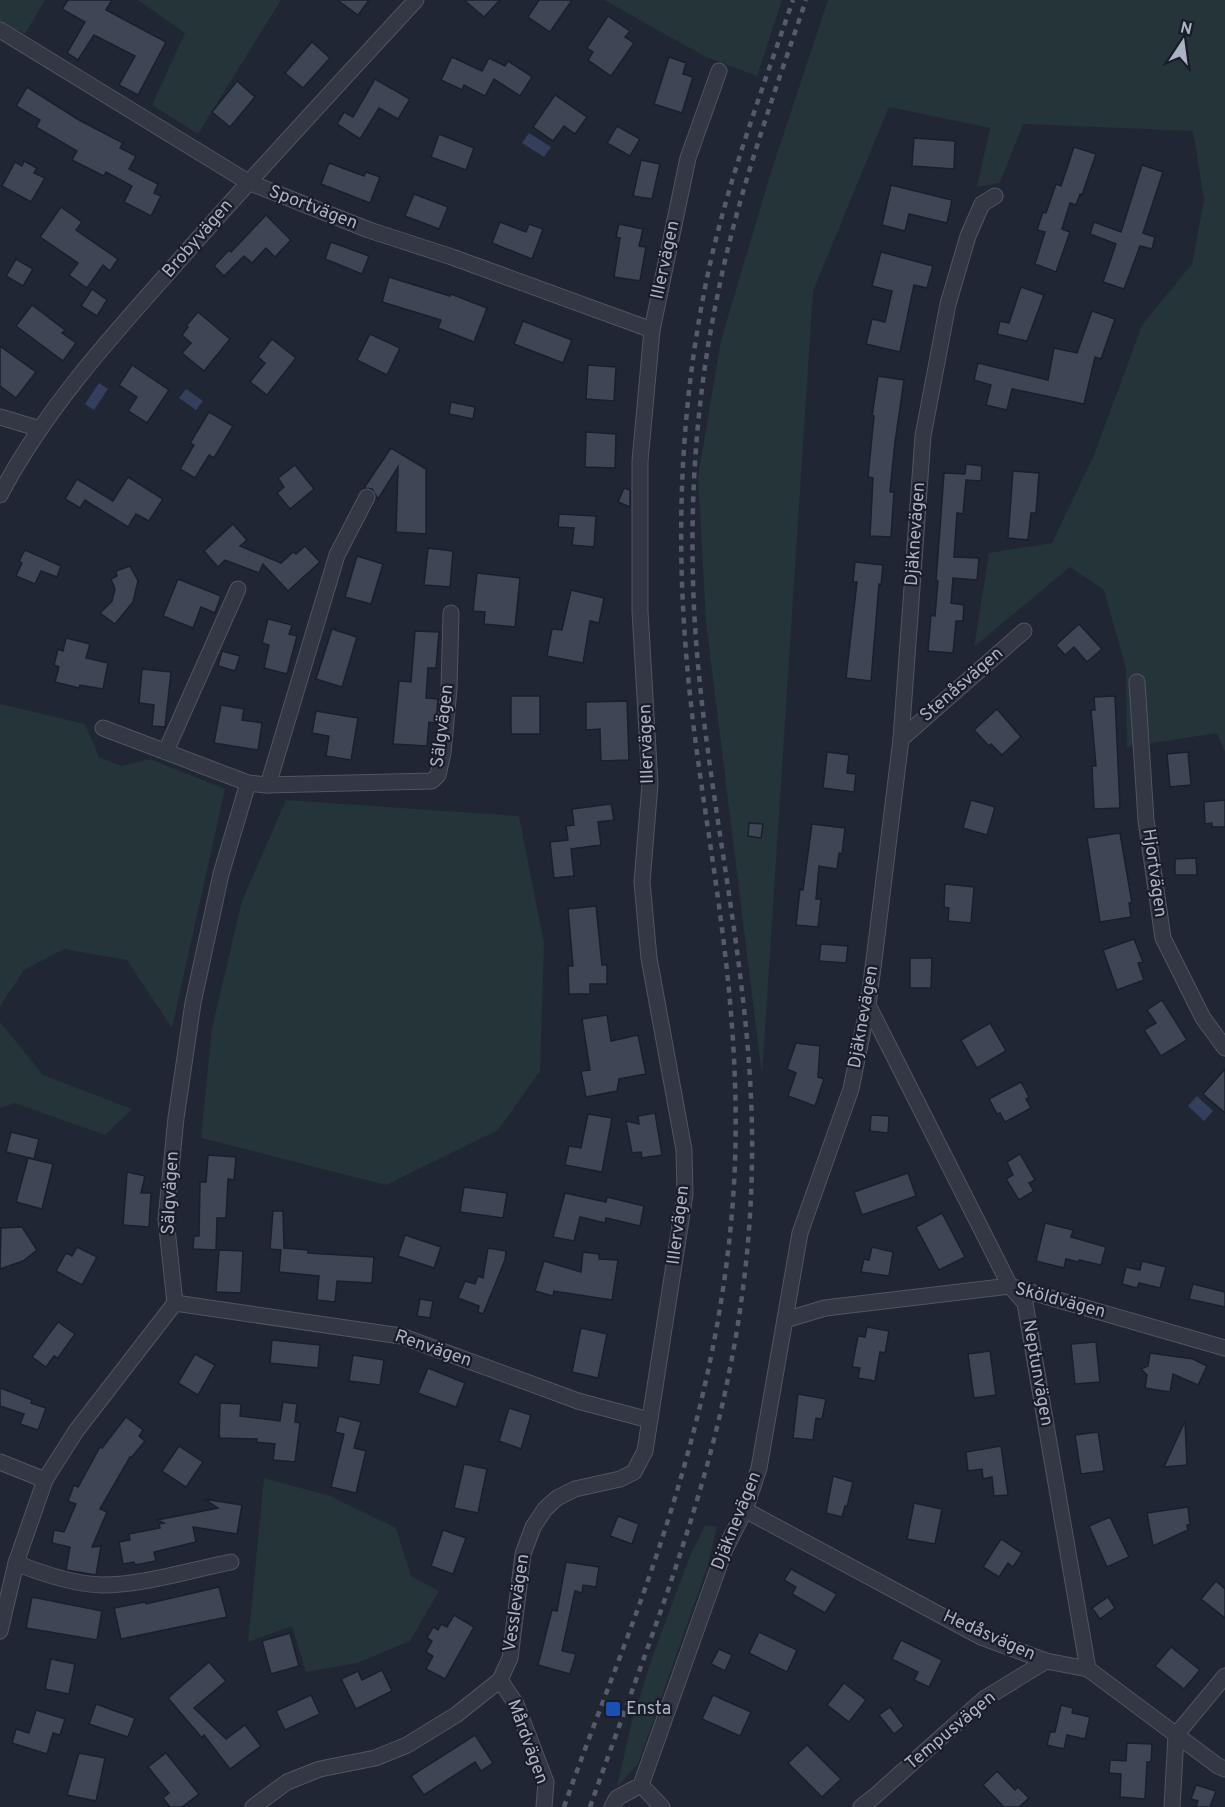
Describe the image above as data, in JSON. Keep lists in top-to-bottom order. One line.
{"streets":{"street":["Sportvägen","Brobyvägen","Illervägen","Djäknevägen","Stenåsvägen","Sälgvägen","Hjortvägen","Sköldvägen","Renvägen","Neptunvägen","Vesslevägen","Hedåsvägen","Tempusvägen","Mårdvägen"]},"crossings":[["Sportvägen","Brobyvägen"],["Sportvägen","Illervägen"],["Illervägen","Renvägen"],["Illervägen","Vesslevägen"],["Djäknevägen","Stenåsvägen"],["Djäknevägen","Sköldvägen"],["Djäknevägen","Neptunvägen"],["Djäknevägen","Hedåsvägen"],["Sälgvägen","Renvägen"],["Sköldvägen","Neptunvägen"],["Renvägen","Vesslevägen"],["Neptunvägen","Hedåsvägen"],["Vesslevägen","Mårdvägen"],["Hedåsvägen","Tempusvägen"]],"places":{"transit":["Ensta"]},"north":"top"}
